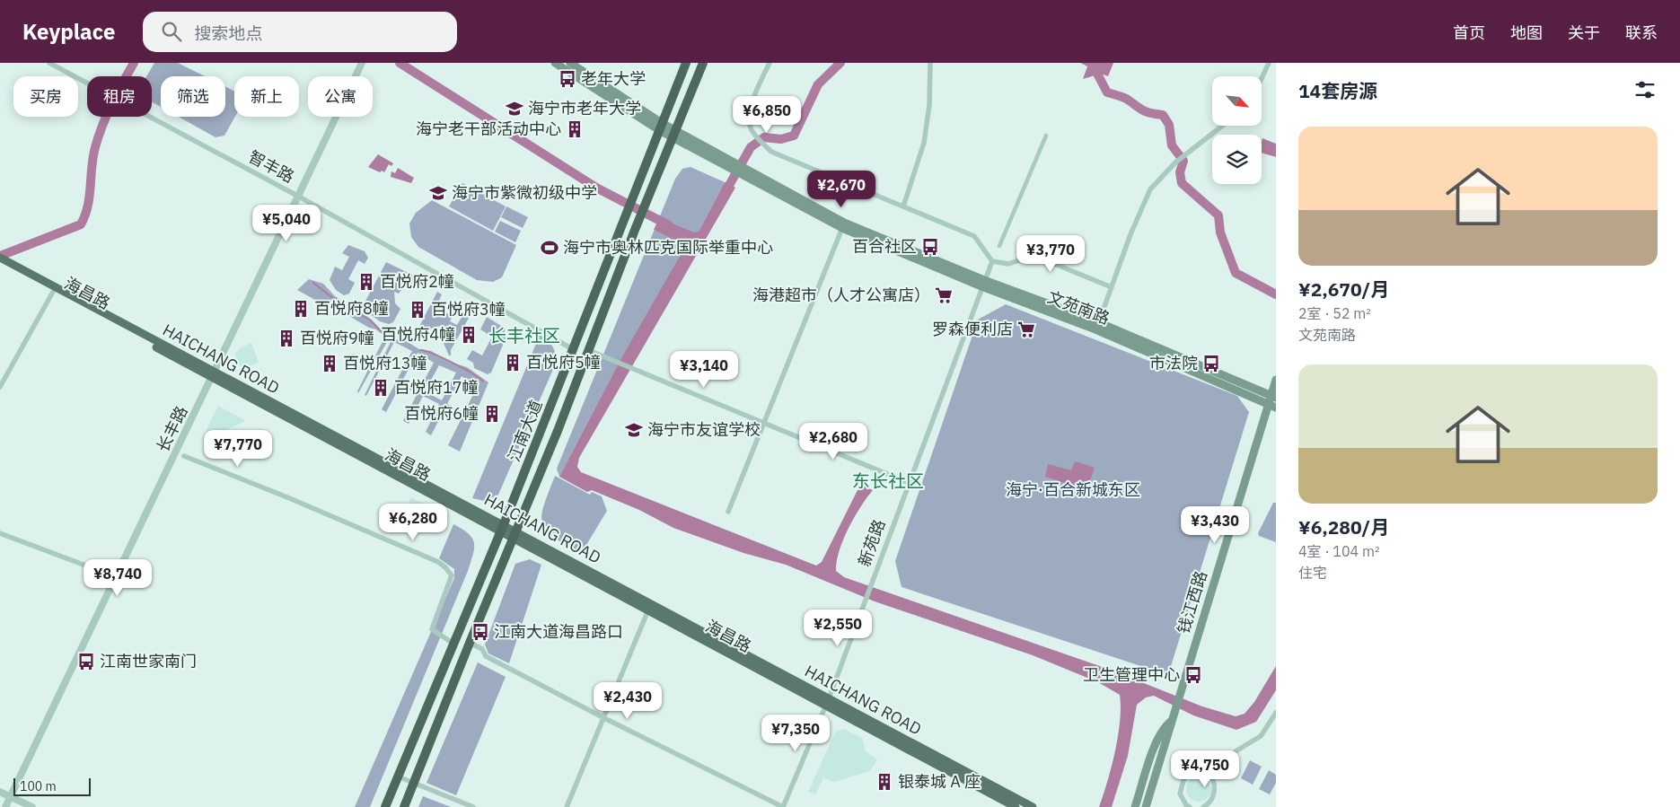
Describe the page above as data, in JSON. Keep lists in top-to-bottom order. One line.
{"streets":{"highway":["江南大道"],"main road":["海昌路","文苑南路","HAICHANG ROAD","钱江西路"],"street":["智丰路","长丰路","新苑路"]},"crossings":[["智丰路","长丰路"],["智丰路","江南大道"],["海昌路","HAICHANG ROAD"],["海昌路","长丰路"],["文苑南路","新苑路"],["文苑南路","钱江西路"],["HAICHANG ROAD","长丰路"],["HAICHANG ROAD","江南大道"],["HAICHANG ROAD","新苑路"]],"districts":["长丰社区","东长社区"],"parks":["海宁·百合新城东区"],"places":{"bus stop":["老年大学","百合社区","市法院","江南大道海昌路口","江南世家南门","卫生管理中心"],"school or university":["海宁市老年大学","海宁市紫微初级中学","海宁市友谊学校"],"building":["海宁老干部活动中心","百悦府2幢","百悦府8幢","百悦府3幢","百悦府4幢","百悦府9幢","百悦府5幢","百悦府13幢","百悦府17幢","百悦府6幢","银泰城 A 座"],"sports":["海宁市奥林匹克国际举重中心"],"supermarket":["海港超市（人才公寓店）","罗森便利店"]},"scale_bar":"100 m","north":"bottom right","page":{"header":"Keyplace","search":"搜索地点","nav":["首页","地图","关于","联系"],"heading":"14套房源","chip":["买房","租房","筛选","新上","公寓"],"price":["¥6,850","¥2,670","¥5,040","¥3,770","¥3,140","¥2,680","¥7,770","¥6,280","¥3,430","¥8,740","¥2,550","¥2,430","¥7,350","¥4,750"],"list":[{"name":"¥2,670/月","note":"2室 · 52 m² · 文苑南路"},{"name":"¥6,280/月","note":"4室 · 104 m² · 住宅"}],"scale":"100 m"}}
